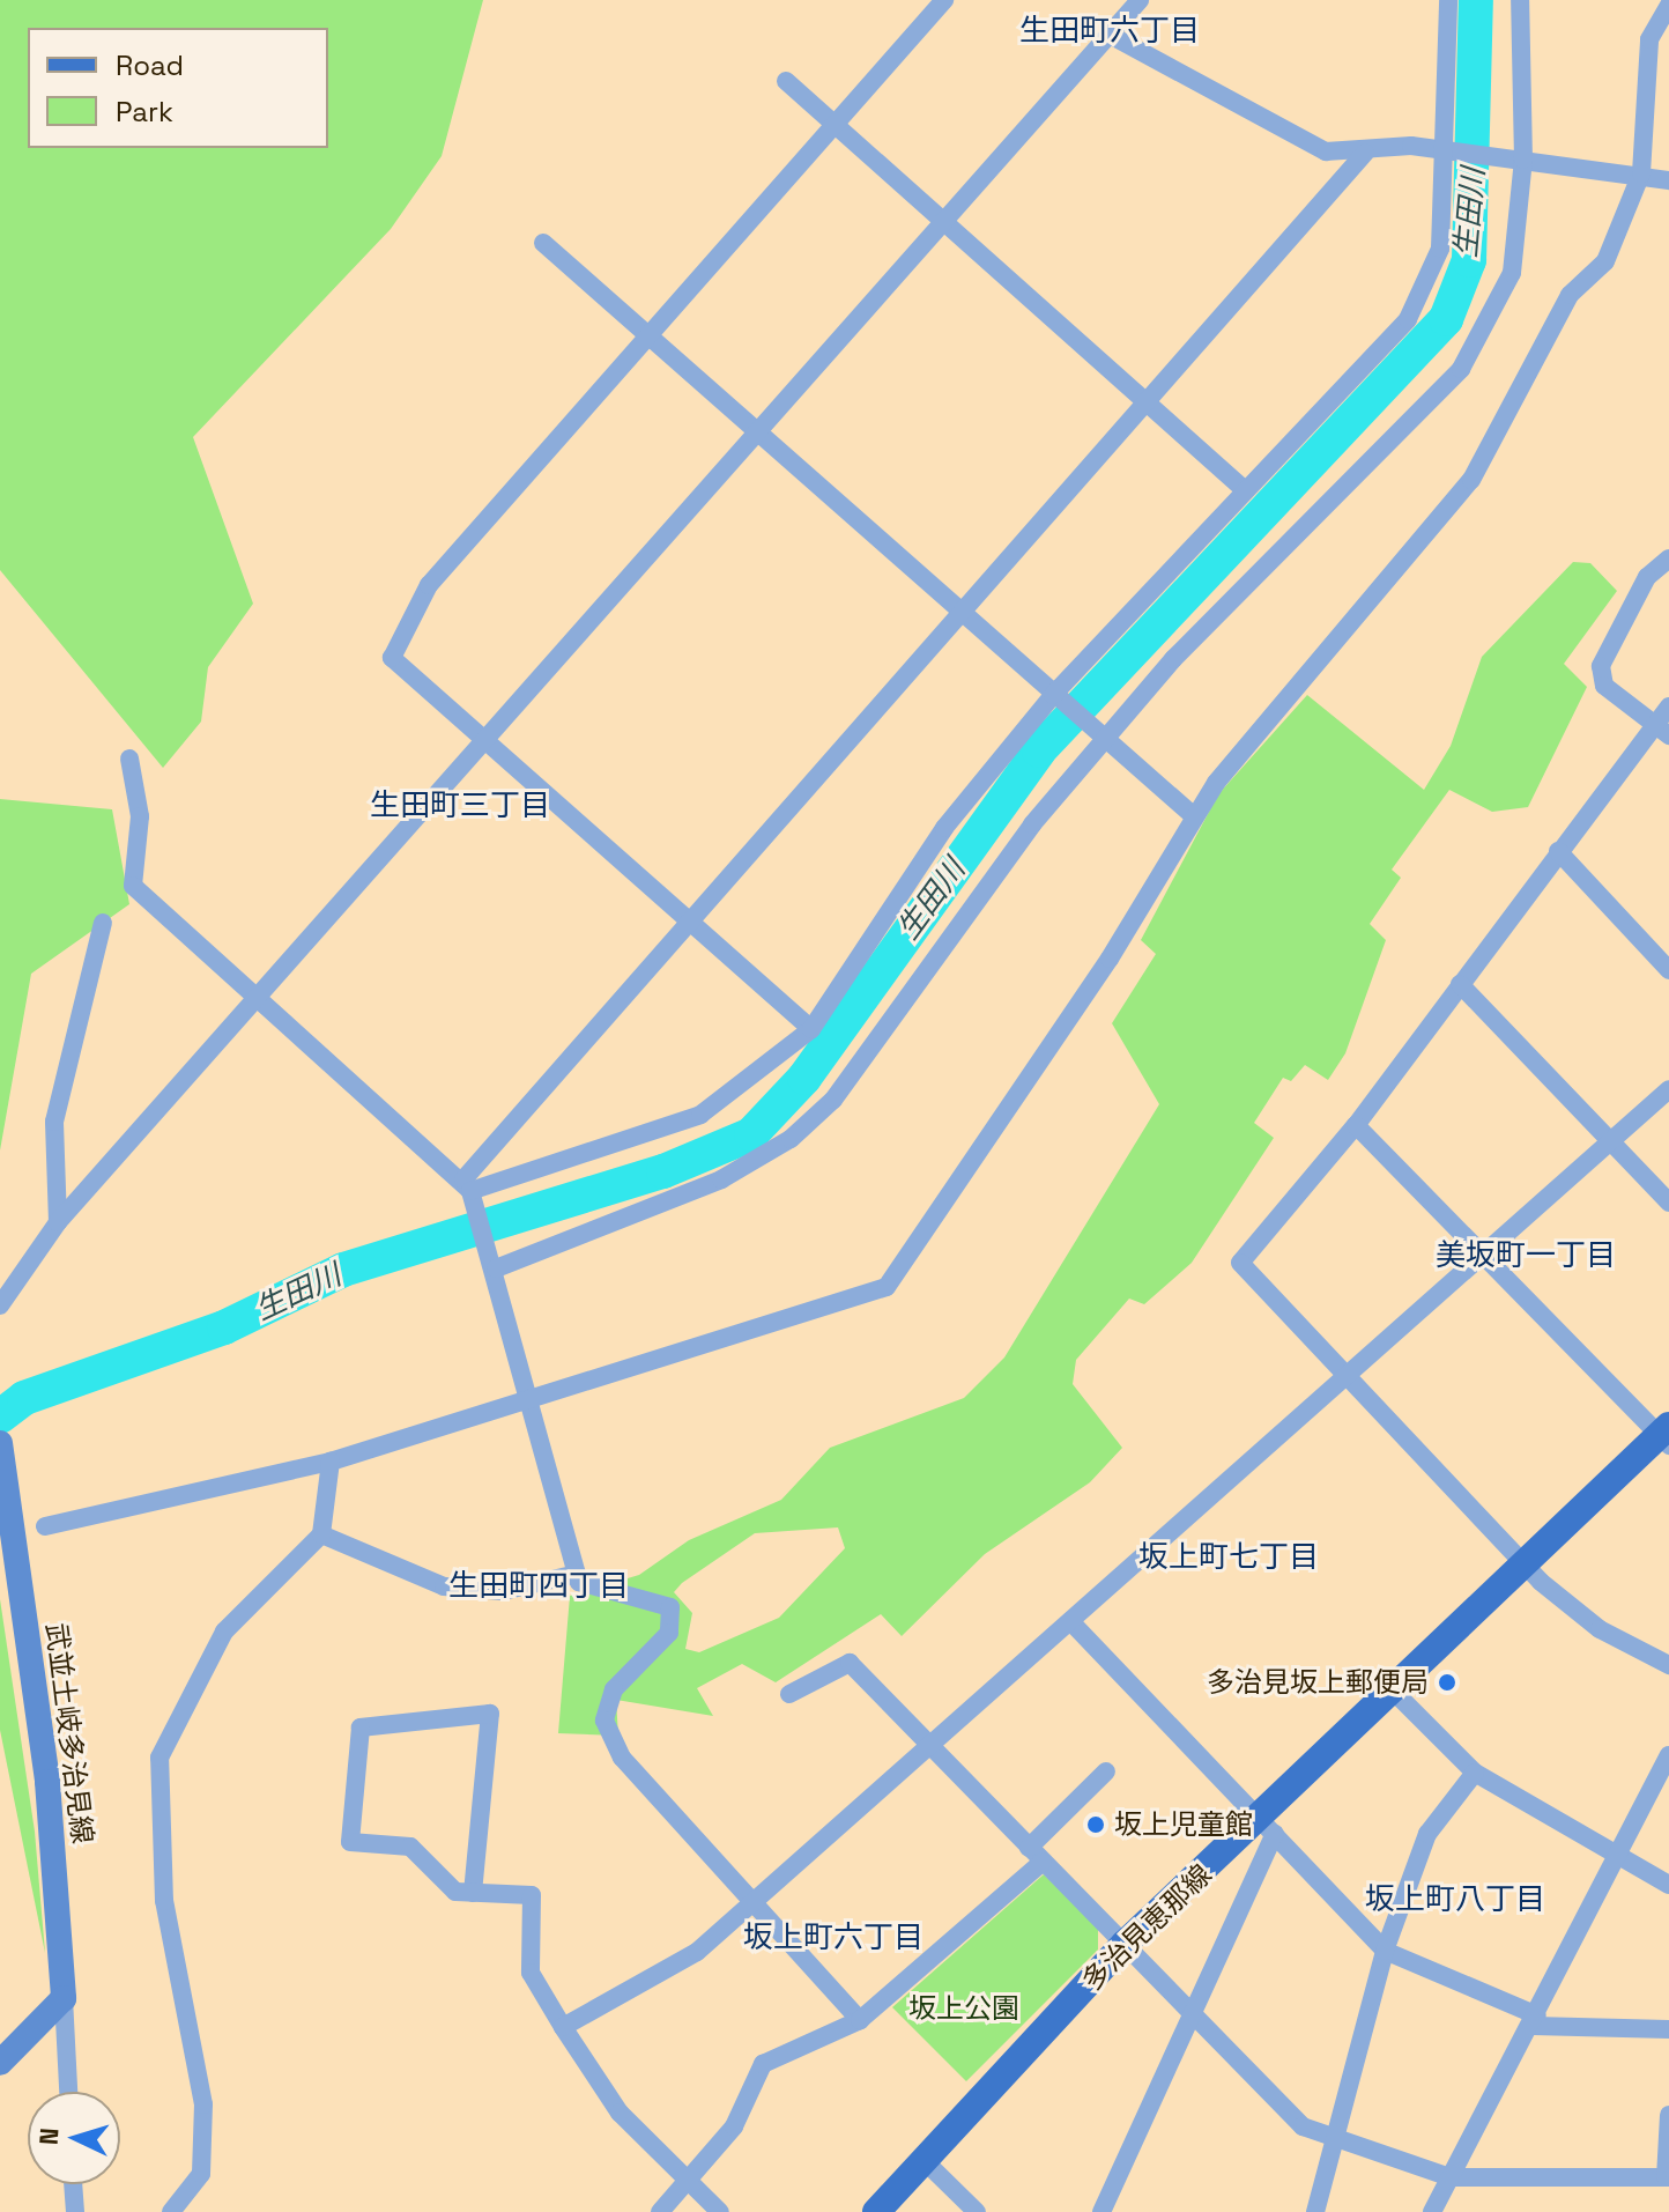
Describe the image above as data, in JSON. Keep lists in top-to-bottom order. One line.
{"streets":{"main road":["武並土岐多治見線","多治見恵那線"]},"districts":["生田町六丁目","生田町三丁目","美坂町一丁目","坂上町七丁目","生田町四丁目","坂上町八丁目","坂上町六丁目"],"water":["生田川"],"parks":["坂上公園"],"places":["多治見坂上郵便局","坂上児童館"],"legend":["Road","Park"],"north":"left"}
